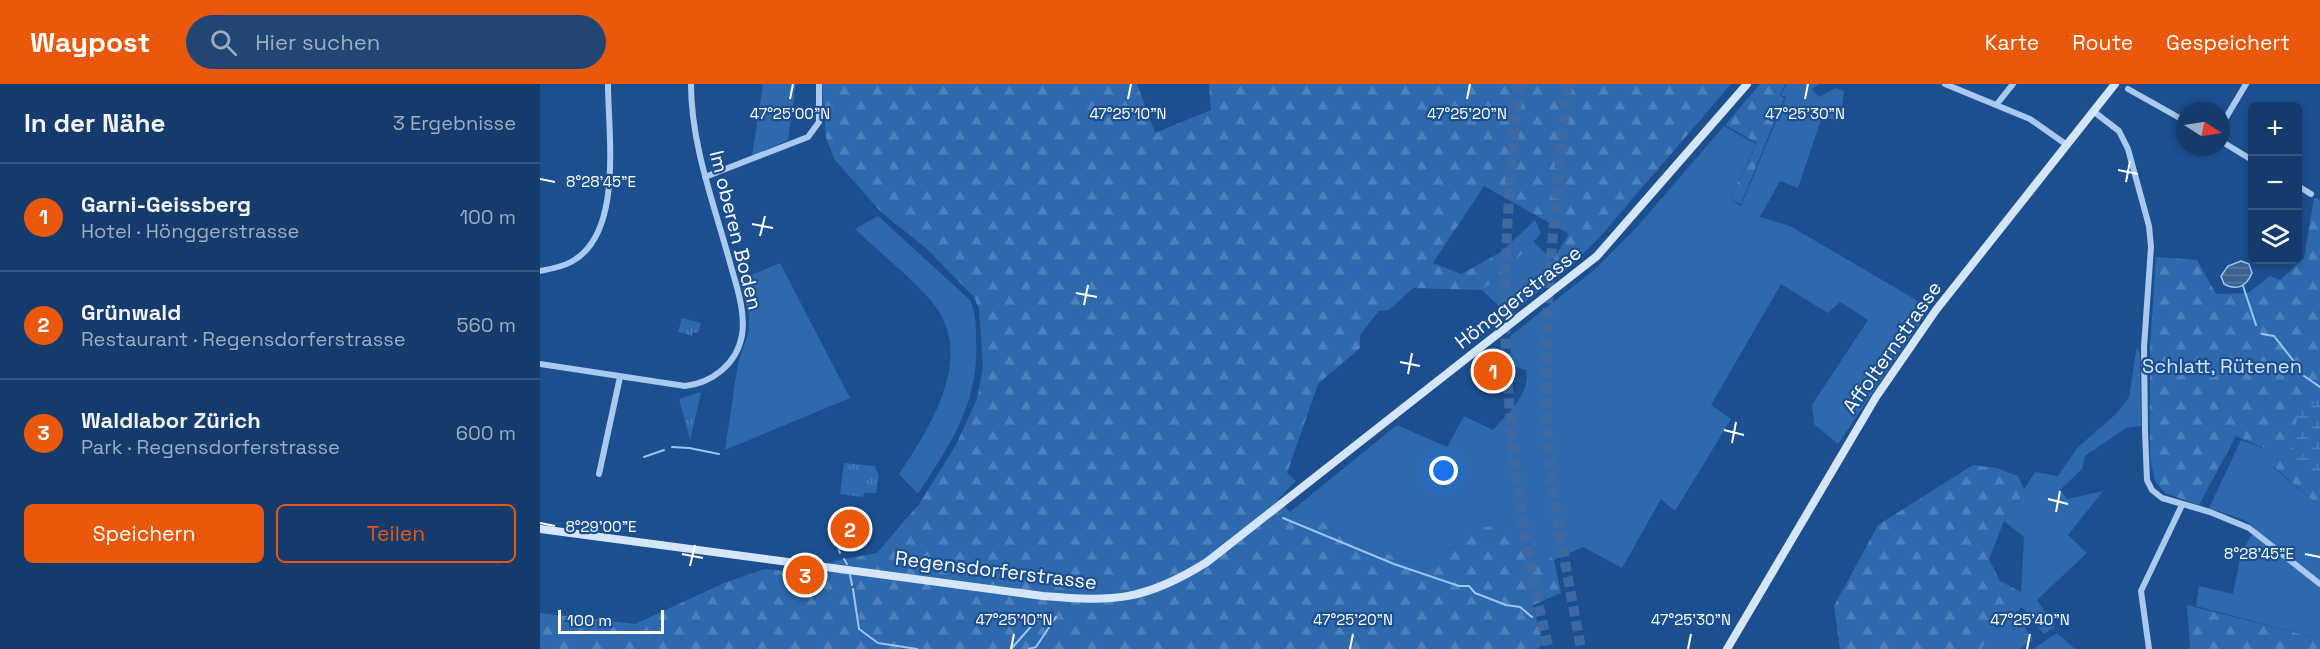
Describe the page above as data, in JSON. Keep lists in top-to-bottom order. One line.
{"streets":{"main road":["Hönggerstrasse","Affolternstrasse","Regensdorferstrasse"],"street":["Im oberen Boden"]},"crossings":[["Hönggerstrasse","Regensdorferstrasse"]],"parks":["Schlatt, Rütenen"],"scale_bar":"100 m","north":"right","page":{"header":"Waypost","search":"Hier suchen","nav":["Karte","Route","Gespeichert"],"heading":["In der Nähe","3 Ergebnisse"],"map_buttons":["+","−"],"list":[{"mark":"1","name":"Garni-Geissberg","note":"Hotel · Hönggerstrasse","value":"100 m"},{"mark":"2","name":"Grünwald","note":"Restaurant · Regensdorferstrasse","value":"560 m"},{"mark":"3","name":"Waldlabor Zürich","note":"Park · Regensdorferstrasse","value":"600 m"}],"pins":["1","2","3"],"buttons":["Speichern","Teilen"],"scale":"100 m"},"coordinates":["47°25'00\"N","47°25'10\"N","47°25'20\"N","47°25'30\"N","8°28'45\"E","8°29'00\"E","47°25'40\"N"]}
